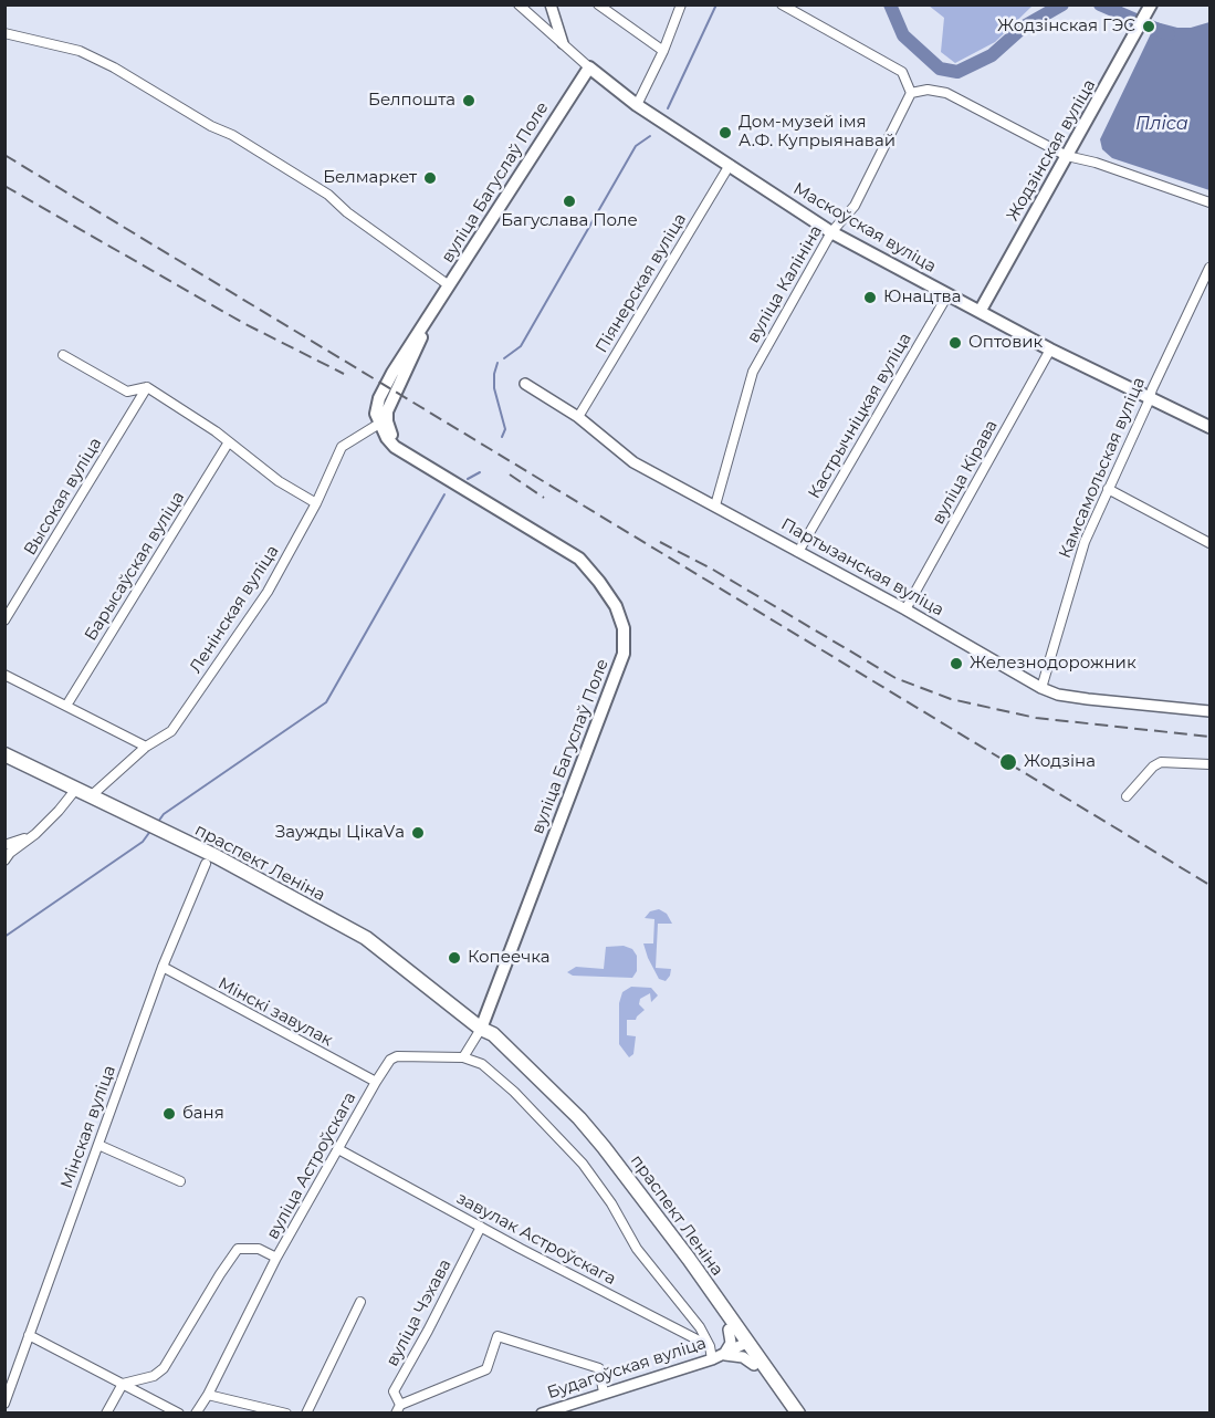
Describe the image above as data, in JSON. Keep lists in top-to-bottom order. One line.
{"streets":{"main road":["Жодзінская вуліца","вуліца Багуслаў Поле","Маскоўская вуліца","праспект Леніна"],"street":["Піянерская вуліца","вуліца Калініна","Кастрычніцкая вуліца","Камсамольская вуліца","вуліца Кірава","Высокая вуліца","Барысаўская вуліца","Партызанская вуліца","Ленінская вуліца","Мінскі завулак","Мінская вуліца","вуліца Астроўскага","завулак Астроўскага","вуліца Чэхава","Будагоўская вуліца"]},"crossings":[["Жодзінская вуліца","Маскоўская вуліца"],["вуліца Багуслаў Поле","Маскоўская вуліца"],["вуліца Багуслаў Поле","Ленінская вуліца"],["вуліца Багуслаў Поле","праспект Леніна"],["Маскоўская вуліца","Піянерская вуліца"],["Маскоўская вуліца","вуліца Калініна"],["Маскоўская вуліца","Кастрычніцкая вуліца"],["Маскоўская вуліца","Камсамольская вуліца"],["Маскоўская вуліца","вуліца Кірава"],["Піянерская вуліца","Партызанская вуліца"],["вуліца Калініна","Партызанская вуліца"],["Кастрычніцкая вуліца","Партызанская вуліца"],["Камсамольская вуліца","Партызанская вуліца"],["вуліца Кірава","Партызанская вуліца"],["Ленінская вуліца","праспект Леніна"],["праспект Леніна","Будагоўская вуліца"],["Мінскі завулак","Мінская вуліца"],["Мінскі завулак","вуліца Астроўскага"],["вуліца Астроўскага","завулак Астроўскага"],["завулак Астроўскага","вуліца Чэхава"]],"water":["Пліса"],"places":["Жодзінская ГЭС","Белпошта","Дом-музей імя А.Ф. Купрыянавай","Белмаркет","Багуслава Поле","Юнацтва","Оптовик","Железнодорожник","Жодзіна","Заужды ЦікаVа","Копеечка","баня"]}
